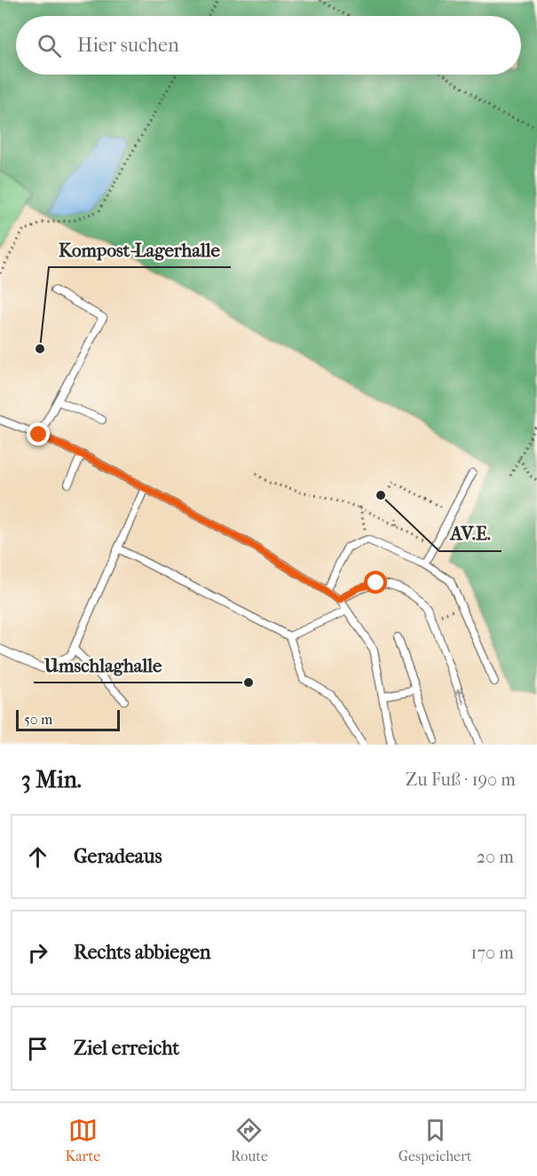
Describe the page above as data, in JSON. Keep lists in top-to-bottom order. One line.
{"places":["Kompost-Lagerhalle","AV.E.","Umschlaghalle"],"scale_bar":"50 m","page":{"search":"Hier suchen","scale":"50 m","heading":["3 Min.","Zu Fuß · 190 m"],"list":[["Geradeaus","20 m"],["Rechts abbiegen","170 m"],"Ziel erreicht"],"nav":["Karte","Route","Gespeichert"]}}
